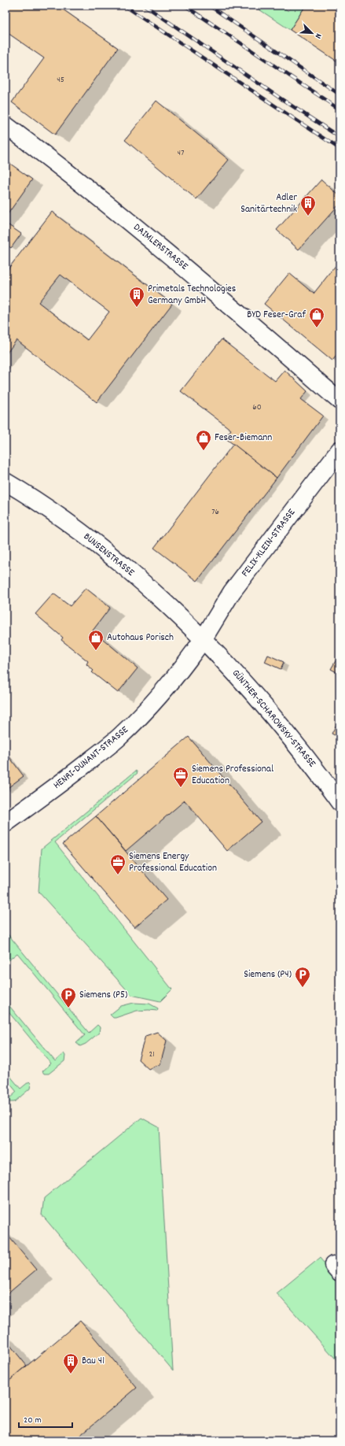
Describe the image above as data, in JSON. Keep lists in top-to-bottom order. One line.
{"streets":{"street":["DAIMLERSTRASSE","FELIX-KLEIN-STRASSE","BUNSENSTRASSE","GÜNTHER-SCHAROWSKY-STRASSE","HENRI-DUNANT-STRASSE"]},"crossings":[["FELIX-KLEIN-STRASSE","BUNSENSTRASSE"],["FELIX-KLEIN-STRASSE","GÜNTHER-SCHAROWSKY-STRASSE"],["FELIX-KLEIN-STRASSE","HENRI-DUNANT-STRASSE"],["BUNSENSTRASSE","GÜNTHER-SCHAROWSKY-STRASSE"],["BUNSENSTRASSE","HENRI-DUNANT-STRASSE"],["GÜNTHER-SCHAROWSKY-STRASSE","HENRI-DUNANT-STRASSE"]],"places":{"building":["Adler Sanitärtechnik","Primetals Technologies Germany GmbH","Bau 41"],"shop":["BYD Feser-Graf","Feser-Biemann","Autohaus Porisch"],"office":["Siemens Professional Education","Siemens Energy Professional Education"],"parking":["Siemens (P4)","Siemens (P5)"]},"house_numbers":["45","47","60","76","21"],"scale_bar":"20 m","north":"bottom right"}
